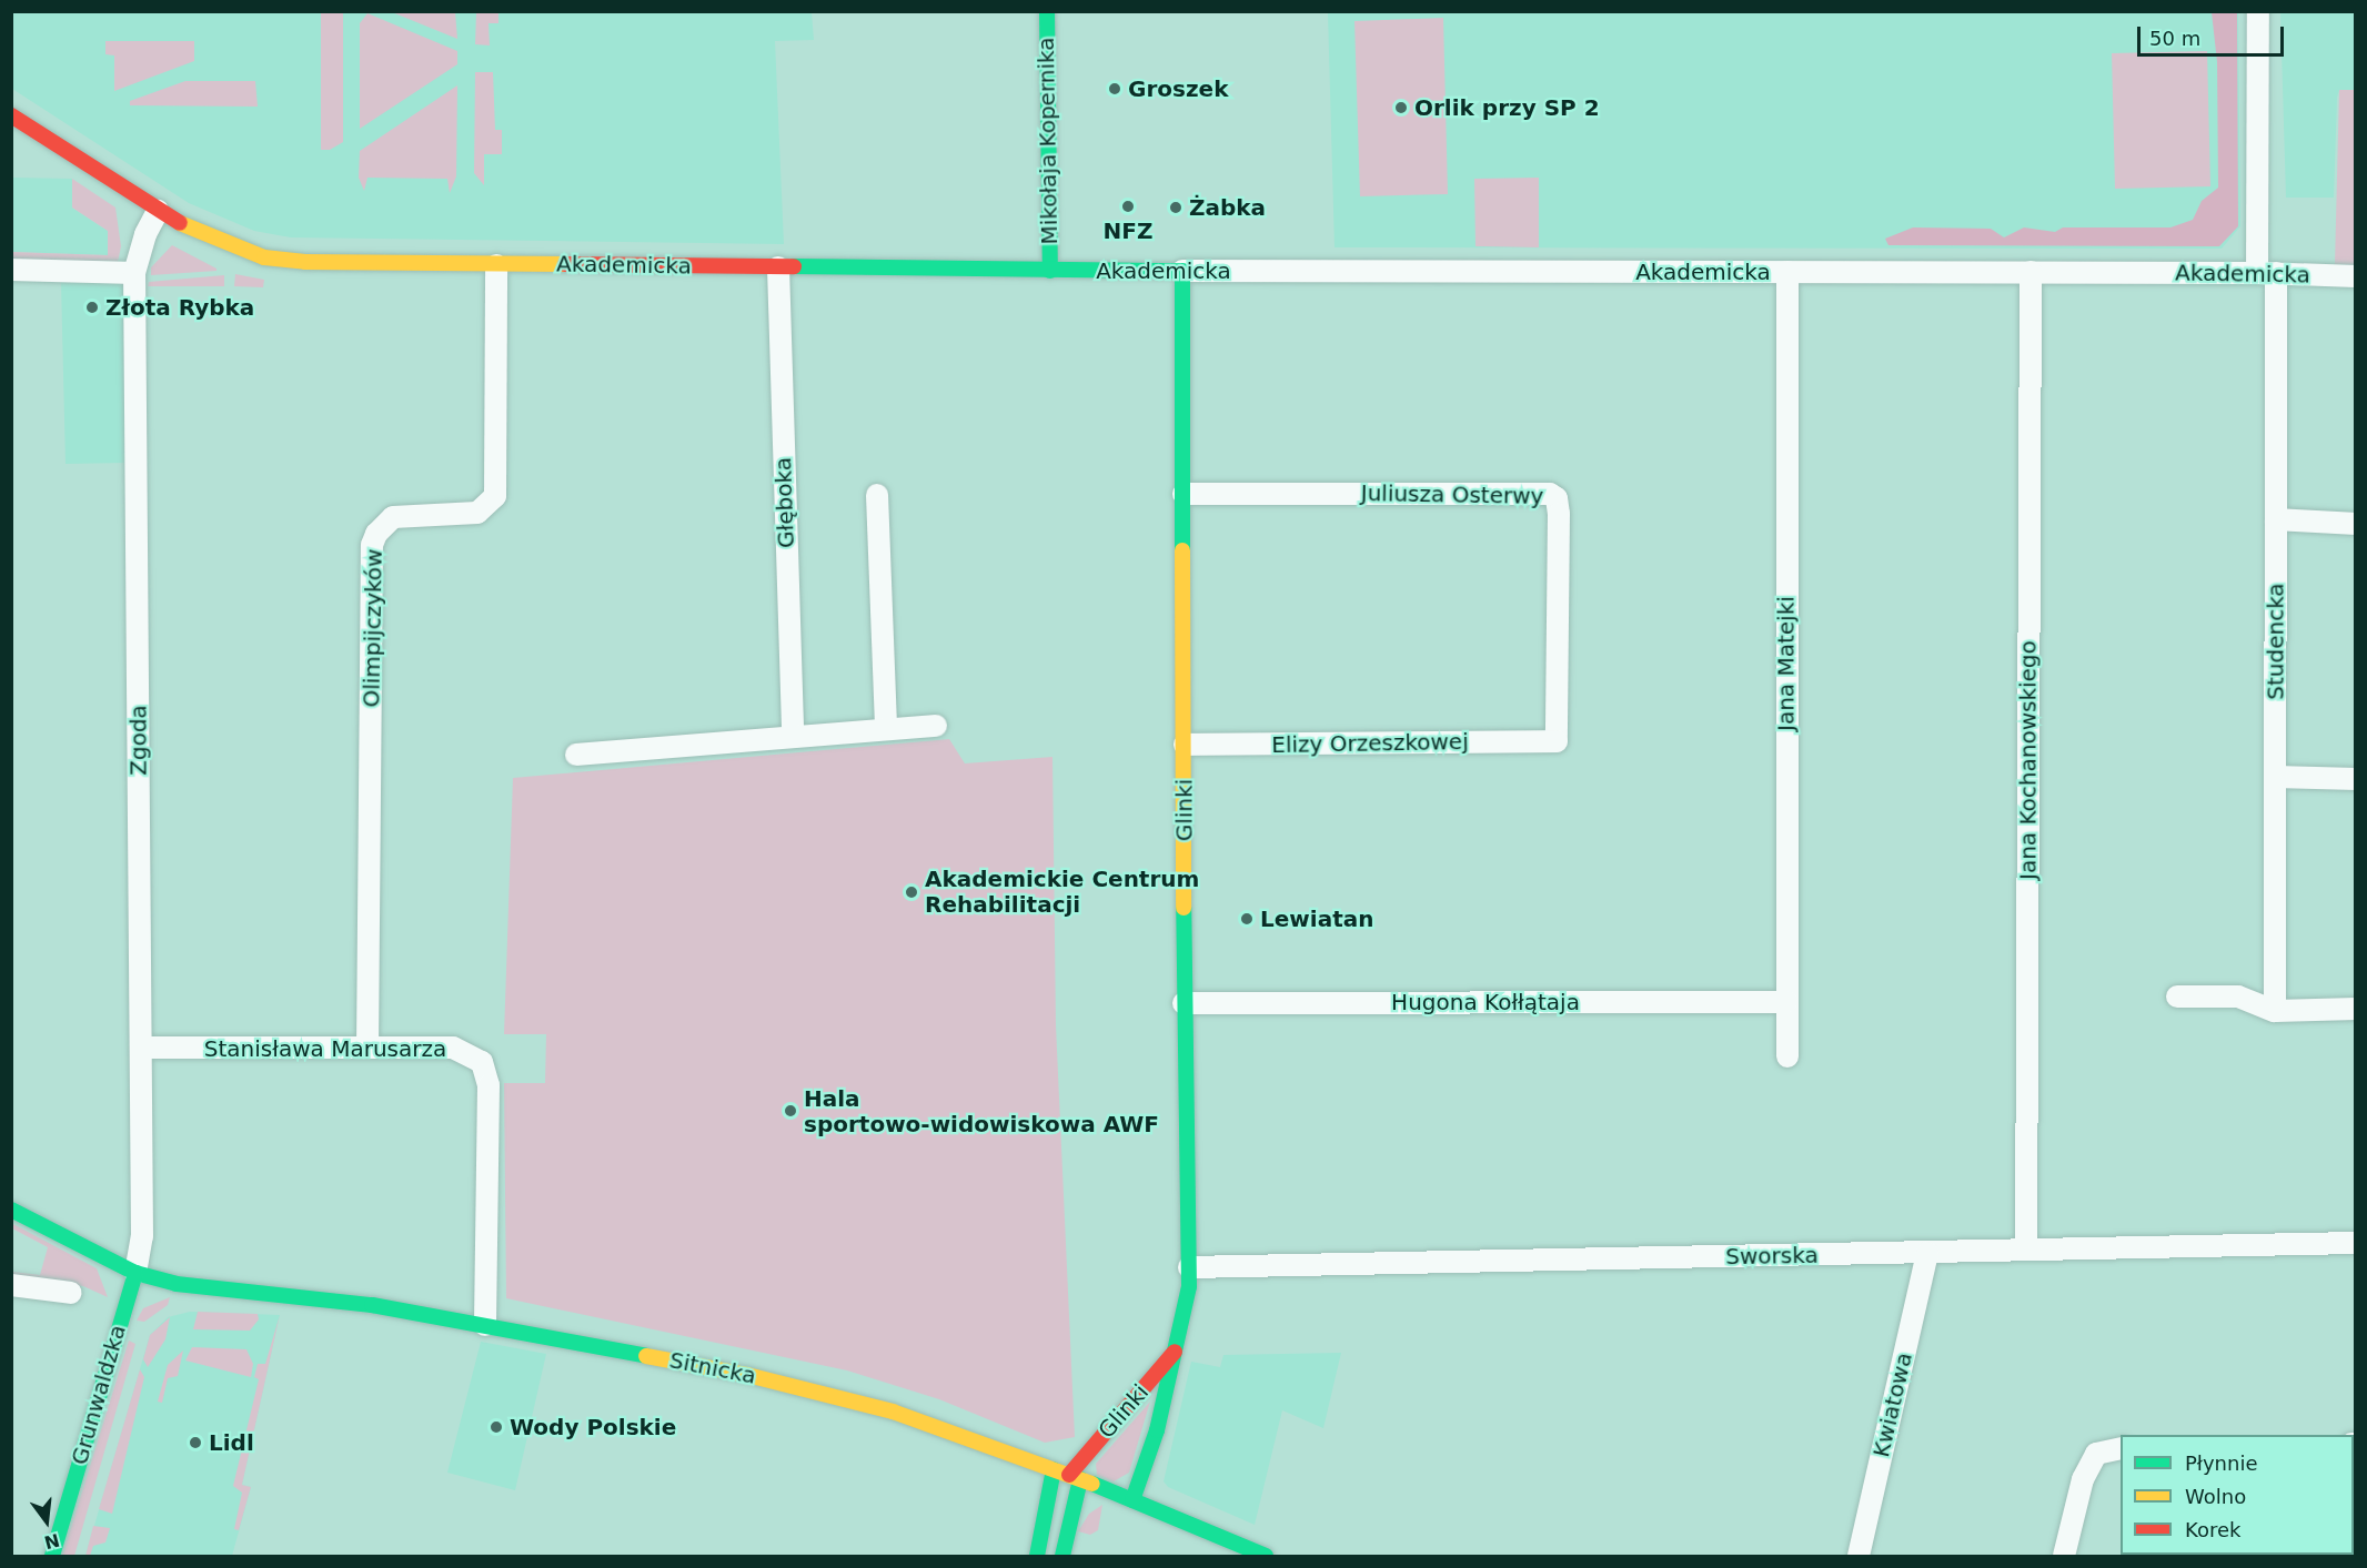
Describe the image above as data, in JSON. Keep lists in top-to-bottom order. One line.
{"streets":{"street":["Mikołaja Kopernika","Akademicka","Juliusza Osterwy","Głęboka","Olimpijczyków","Studencka","Jana Matejki","Zgoda","Elizy Orzeszkowej","Jana Kochanowskiego","Glinki","Hugona Kołłątaja","Stanisława Marusarza","Sworska","Sitnicka","Grunwaldzka","Kwiatowa"]},"crossings":[["Mikołaja Kopernika","Akademicka"],["Akademicka","Głęboka"],["Akademicka","Olimpijczyków"],["Akademicka","Studencka"],["Akademicka","Jana Matejki"],["Akademicka","Zgoda"],["Akademicka","Jana Kochanowskiego"],["Akademicka","Glinki"],["Juliusza Osterwy","Elizy Orzeszkowej"],["Juliusza Osterwy","Glinki"],["Olimpijczyków","Stanisława Marusarza"],["Jana Matejki","Hugona Kołłątaja"],["Zgoda","Stanisława Marusarza"],["Zgoda","Sitnicka"],["Zgoda","Grunwaldzka"],["Elizy Orzeszkowej","Glinki"],["Jana Kochanowskiego","Sworska"],["Glinki","Hugona Kołłątaja"],["Glinki","Sworska"],["Glinki","Sitnicka"],["Stanisława Marusarza","Sitnicka"],["Sworska","Kwiatowa"],["Sitnicka","Grunwaldzka"]],"places":["Groszek","Orlik przy SP 2","NFZ","Żabka","Złota Rybka","Akademickie Centrum Rehabilitacji","Lewiatan","Hala sportowo-widowiskowa AWF","Wody Polskie","Lidl"],"legend":["Płynnie","Wolno","Korek"],"scale_bar":"50 m","north":"bottom"}
